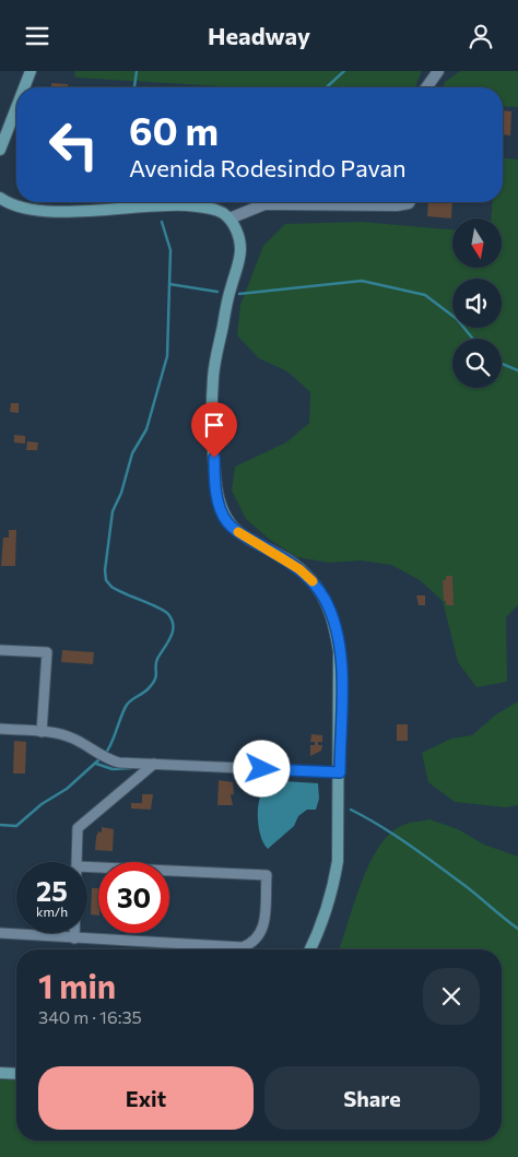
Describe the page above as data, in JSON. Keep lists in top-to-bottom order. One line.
{"north":"bottom","page":{"header":"Headway","turn":["60 m","Avenida Rodesindo Pavan"],"speed":"25 km/h","limit":"30","heading":["1 min","340 m · 16:35"],"buttons":["Exit","Share"]}}
